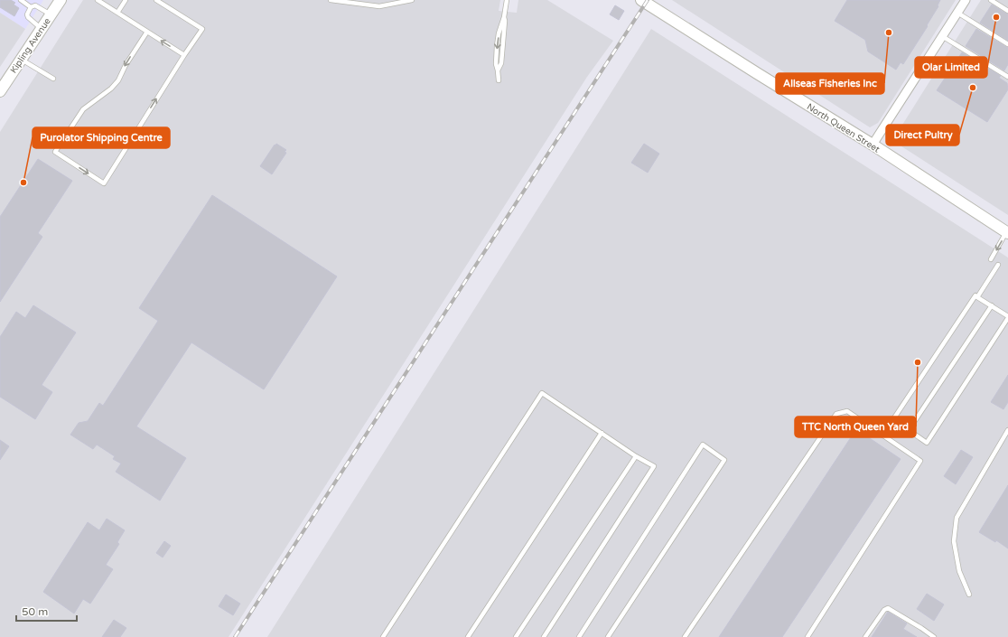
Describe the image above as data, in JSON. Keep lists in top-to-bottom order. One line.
{"streets":{"main road":["Kipling Avenue","North Queen Street"]},"places":["Olar Limited","Allseas Fisheries Inc","Direct Pultry","Purolator Shipping Centre","TTC North Queen Yard"],"scale_bar":"50 m"}
